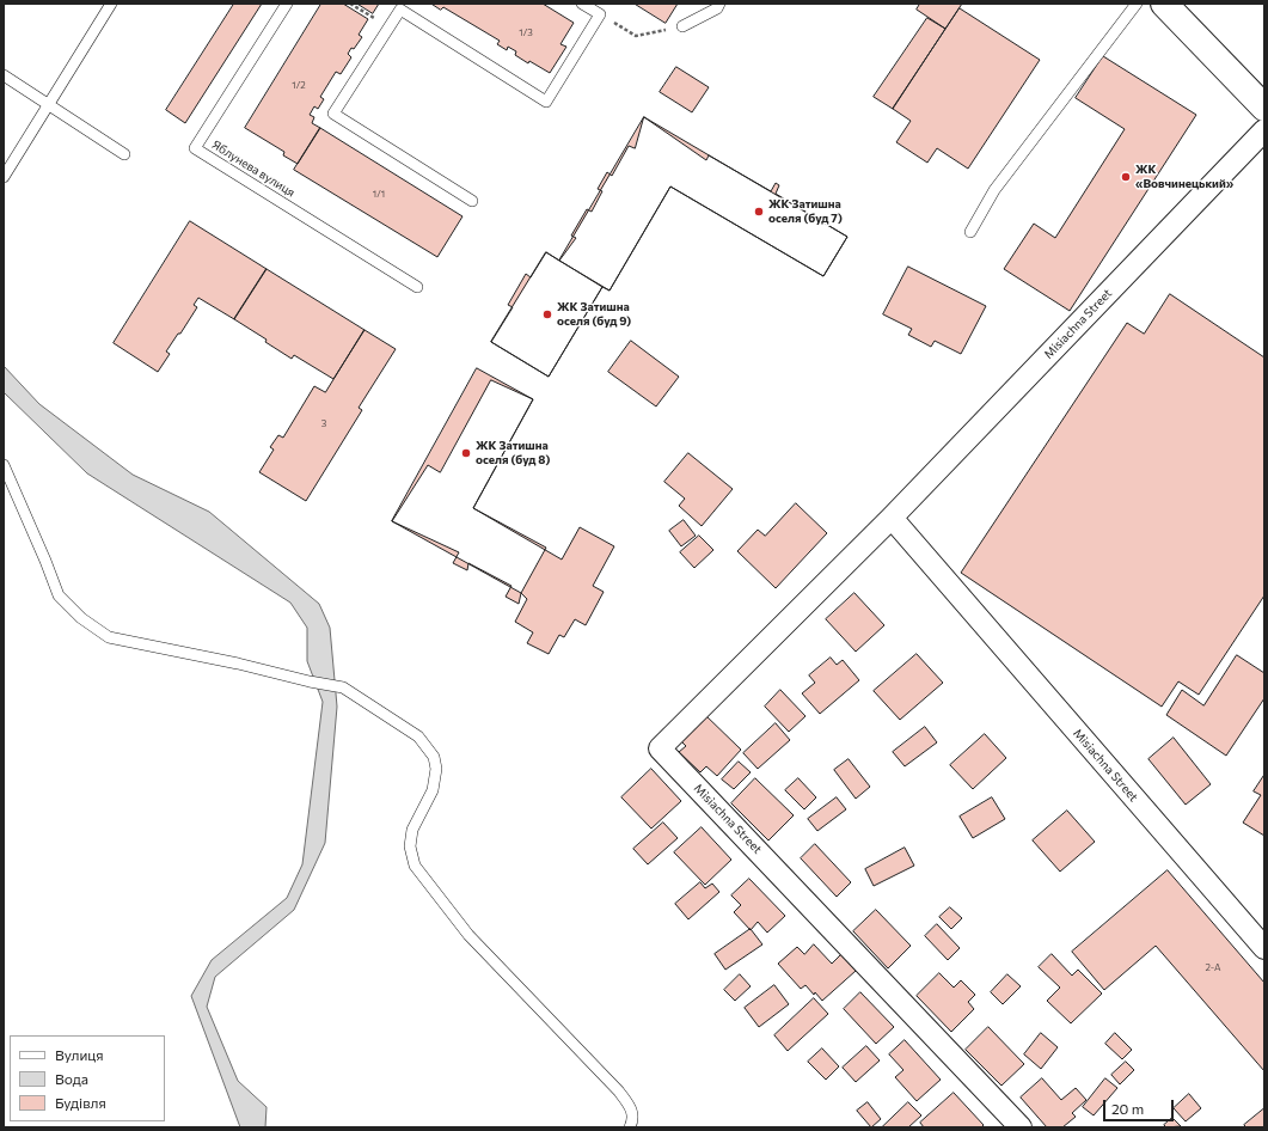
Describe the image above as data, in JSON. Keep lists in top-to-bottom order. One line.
{"streets":{"street":["Misiachna Street"],"lane":["Яблунева вулиця"]},"places":["ЖК «Вовчинецький»","ЖК Затишна оселя (буд 7)","ЖК Затишна оселя (буд 9)","ЖК Затишна оселя (буд 8)"],"house_numbers":["1/3","1/2","1/1","3","2-А"],"legend":["Вулиця","Вода","Будівля"],"scale_bar":"20 m"}
